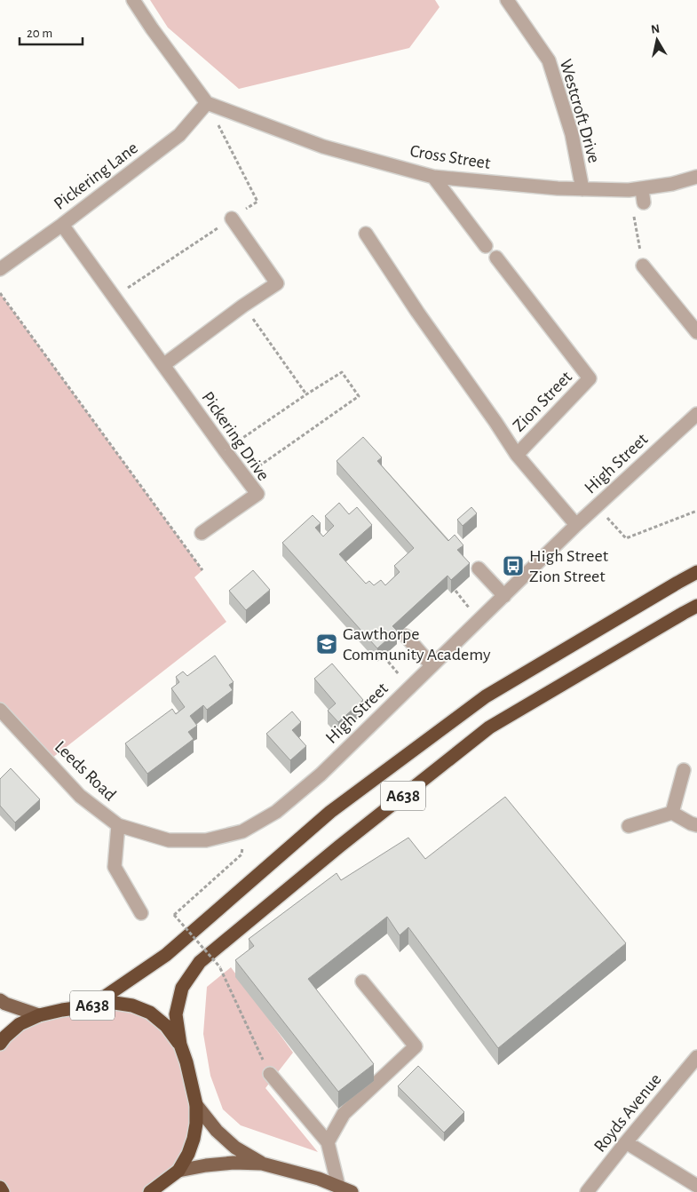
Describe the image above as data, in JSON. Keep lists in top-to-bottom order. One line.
{"streets":{"highway":["A638"],"street":["Westcroft Drive","Cross Street","Pickering Lane","Zion Street","Pickering Drive","High Street","Leeds Road","Royds Avenue"]},"crossings":[["Westcroft Drive","Cross Street"],["Cross Street","Pickering Lane"],["Pickering Lane","Pickering Drive"],["Zion Street","High Street"],["High Street","Leeds Road"]],"places":{"bus stop":["High Street Zion Street"],"school or university":["Gawthorpe Community Academy"]},"scale_bar":"20 m","north":"top"}
